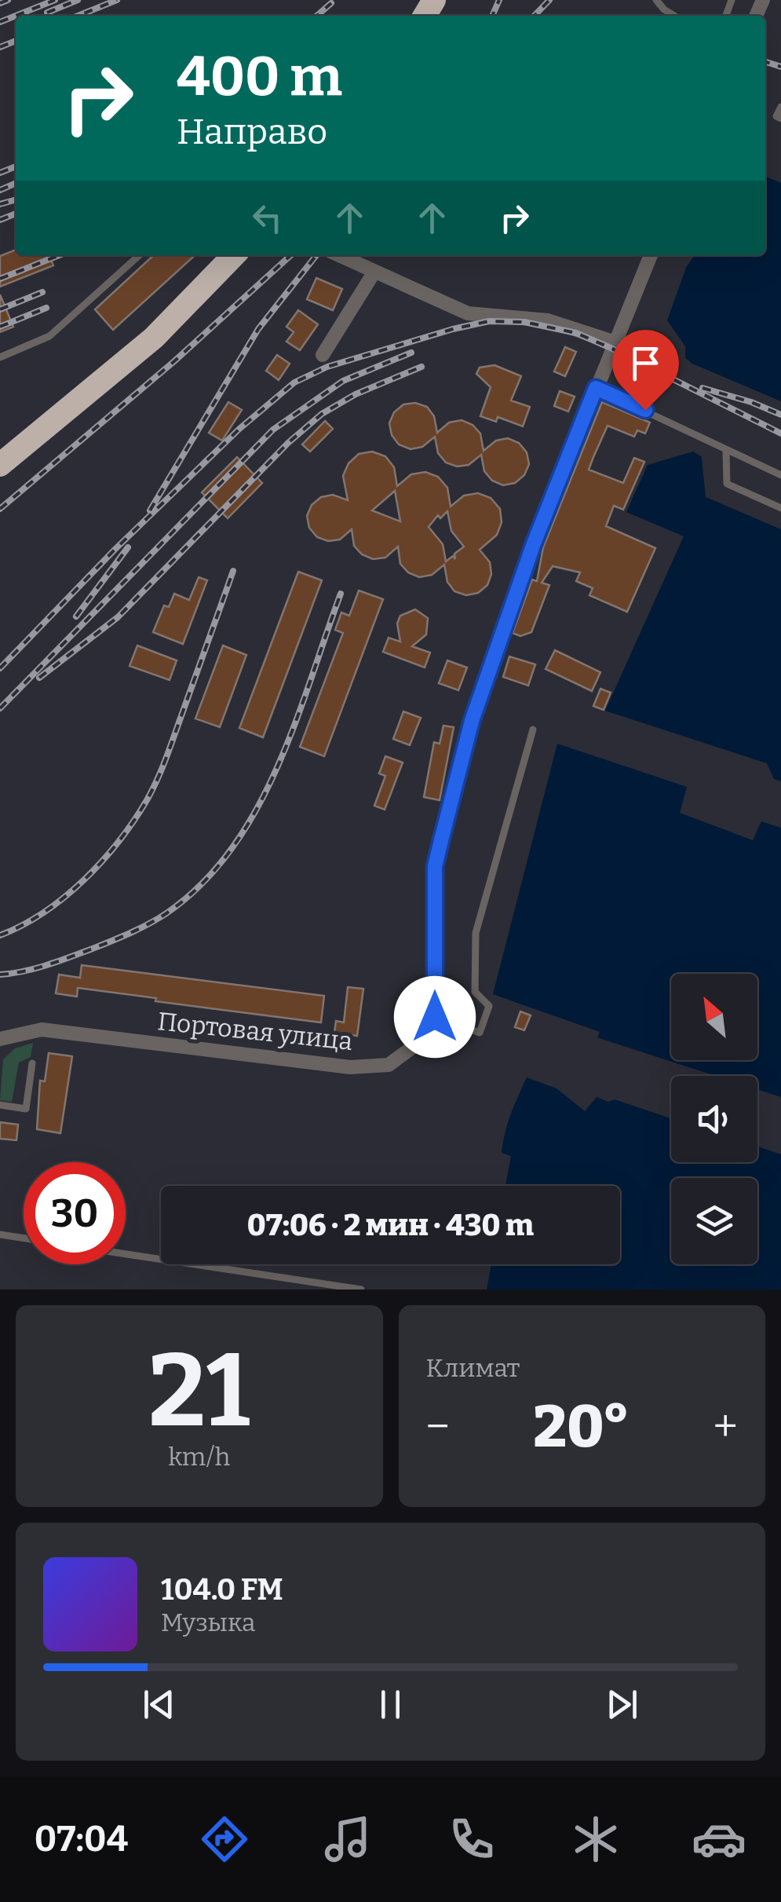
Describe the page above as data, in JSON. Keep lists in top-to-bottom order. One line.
{"streets":{"street":["Портовая улица"]},"north":"top left","page":{"turn":["400 m","Направо"],"limit":"30","trip":"07:06 · 2 мин · 430 m","tile":[["21","km/h"],"Климат"],"heat":["−","20°","+"],"song":["104.0 FM","Музыка"],"tabs":"07:04"}}
